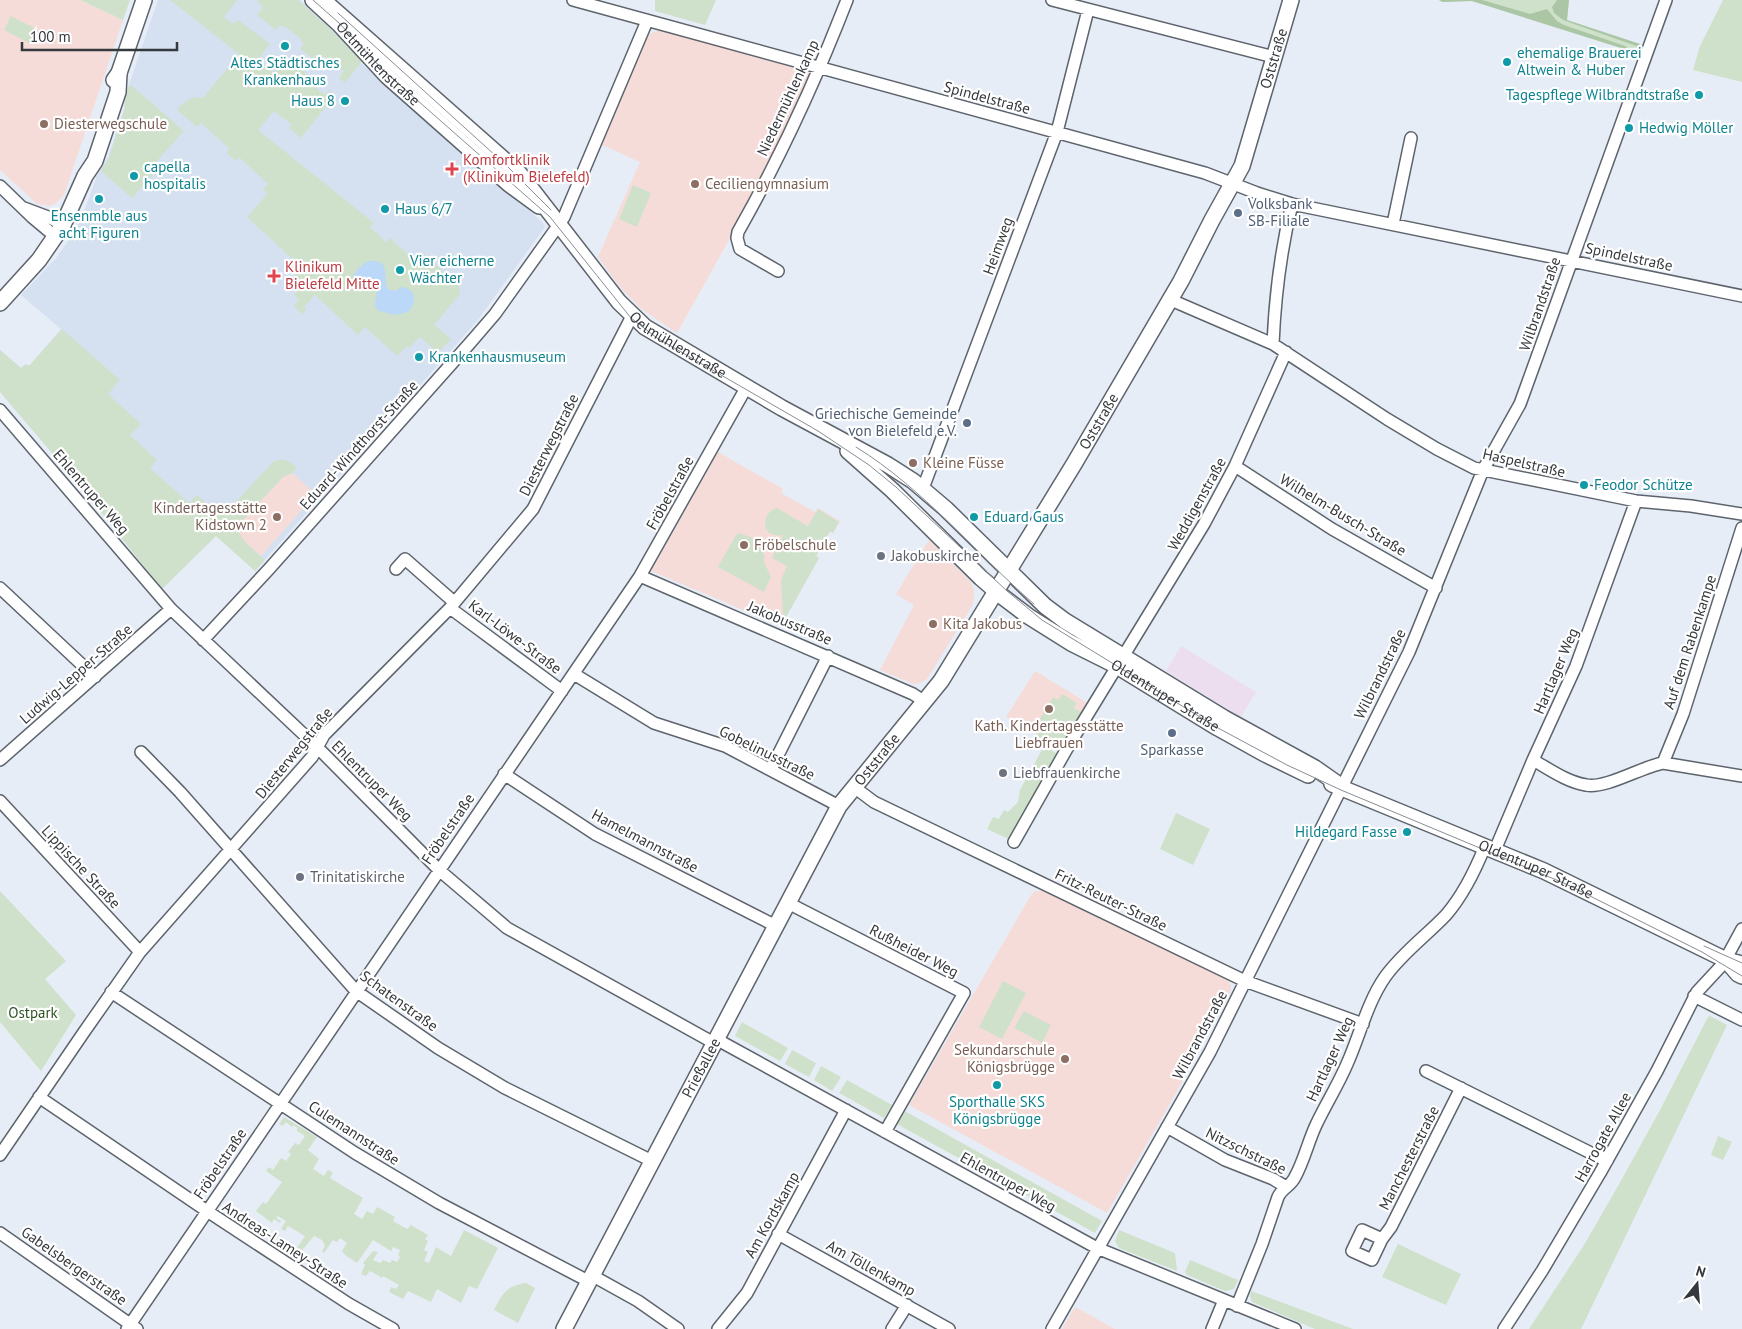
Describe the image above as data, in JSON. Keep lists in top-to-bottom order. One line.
{"streets":{"street":["Oststraße","Oelmühlenstraße","Niedermühlenkamp","Spindelstraße","Heimweg","Wilbrandstraße","Eduard-Windthorst-Straße","Diesterwegstraße","Haspelstraße","Ehlentruper Weg","Fröbelstraße","Weddigenstraße","Wilhelm-Busch-Straße","Jakobusstraße","Karl-Löwe-Straße","Auf dem Rabenkampe","Hartlager Weg","Ludwig-Lepper-Straße","Oldentruper Straße","Gobelinusstraße","Hamelmannstraße","Lippische Straße","Fritz-Reuter-Straße","Rußheider Weg","Schatenstraße","Prießallee","Culemannstraße","Harrogate Allee","Nitzschstraße","Manchesterstraße","Am Kordskamp","Andreas-Lamey-Straße","Gabelsbergerstraße","Am Töllenkamp"]},"crossings":[["Oststraße","Oelmühlenstraße"],["Oststraße","Spindelstraße"],["Oststraße","Haspelstraße"],["Oststraße","Jakobusstraße"],["Oststraße","Oldentruper Straße"],["Oststraße","Gobelinusstraße"],["Oststraße","Fritz-Reuter-Straße"],["Oststraße","Prießallee"],["Oelmühlenstraße","Heimweg"],["Oelmühlenstraße","Eduard-Windthorst-Straße"],["Oelmühlenstraße","Diesterwegstraße"],["Oelmühlenstraße","Fröbelstraße"],["Oelmühlenstraße","Oldentruper Straße"],["Niedermühlenkamp","Spindelstraße"],["Spindelstraße","Heimweg"],["Spindelstraße","Wilbrandstraße"],["Spindelstraße","Eduard-Windthorst-Straße"],["Wilbrandstraße","Haspelstraße"],["Wilbrandstraße","Ehlentruper Weg"],["Wilbrandstraße","Wilhelm-Busch-Straße"],["Wilbrandstraße","Oldentruper Straße"],["Wilbrandstraße","Fritz-Reuter-Straße"],["Wilbrandstraße","Nitzschstraße"],["Eduard-Windthorst-Straße","Ehlentruper Weg"],["Diesterwegstraße","Ehlentruper Weg"],["Diesterwegstraße","Karl-Löwe-Straße"],["Diesterwegstraße","Lippische Straße"],["Diesterwegstraße","Schatenstraße"],["Diesterwegstraße","Culemannstraße"],["Diesterwegstraße","Andreas-Lamey-Straße"],["Haspelstraße","Weddigenstraße"],["Haspelstraße","Hartlager Weg"],["Ehlentruper Weg","Fröbelstraße"],["Ehlentruper Weg","Hartlager Weg"],["Ehlentruper Weg","Ludwig-Lepper-Straße"],["Ehlentruper Weg","Rußheider Weg"],["Ehlentruper Weg","Prießallee"],["Ehlentruper Weg","Am Kordskamp"],["Fröbelstraße","Jakobusstraße"],["Fröbelstraße","Karl-Löwe-Straße"],["Fröbelstraße","Gobelinusstraße"],["Fröbelstraße","Hamelmannstraße"],["Fröbelstraße","Schatenstraße"],["Fröbelstraße","Culemannstraße"],["Fröbelstraße","Andreas-Lamey-Straße"],["Fröbelstraße","Gabelsbergerstraße"],["Weddigenstraße","Wilhelm-Busch-Straße"],["Weddigenstraße","Oldentruper Straße"],["Hartlager Weg","Oldentruper Straße"],["Hartlager Weg","Fritz-Reuter-Straße"],["Hartlager Weg","Nitzschstraße"],["Oldentruper Straße","Harrogate Allee"],["Gobelinusstraße","Prießallee"],["Hamelmannstraße","Prießallee"],["Rußheider Weg","Prießallee"],["Schatenstraße","Prießallee"],["Prießallee","Culemannstraße"],["Am Kordskamp","Am Töllenkamp"]],"parks":["Ostpark"],"places":{"other":["Altes Städtisches Krankenhaus","ehemalige Brauerei Altwein & Huber","Tagespflege Wilbrandtstraße","Haus 8","Diesterwegschule","Hedwig Möller","capella hospitalis","Ceciliengymnasium","Ensenmble aus acht Figuren","Haus 6/7","Volksbank SB-Filiale","Vier eicherne Wächter","Krankenhausmuseum","Griechische Gemeinde von Bielefeld e.V.","Kleine Füsse","Feodor Schütze","Kindertagesstätte Kidstown 2","Eduard Gaus","Fröbelschule","Jakobuskirche","Kita Jakobus","Kath. Kindertagesstätte Liebfrauen","Sparkasse","Liebfrauenkirche","Hildegard Fasse","Trinitatiskirche","Sekundarschule Königsbrügge","Sporthalle SKS Königsbrügge"],"health":["Komfortklinik (Klinikum Bielefeld)","Klinikum Bielefeld Mitte"]},"scale_bar":"100 m","north":"top"}
